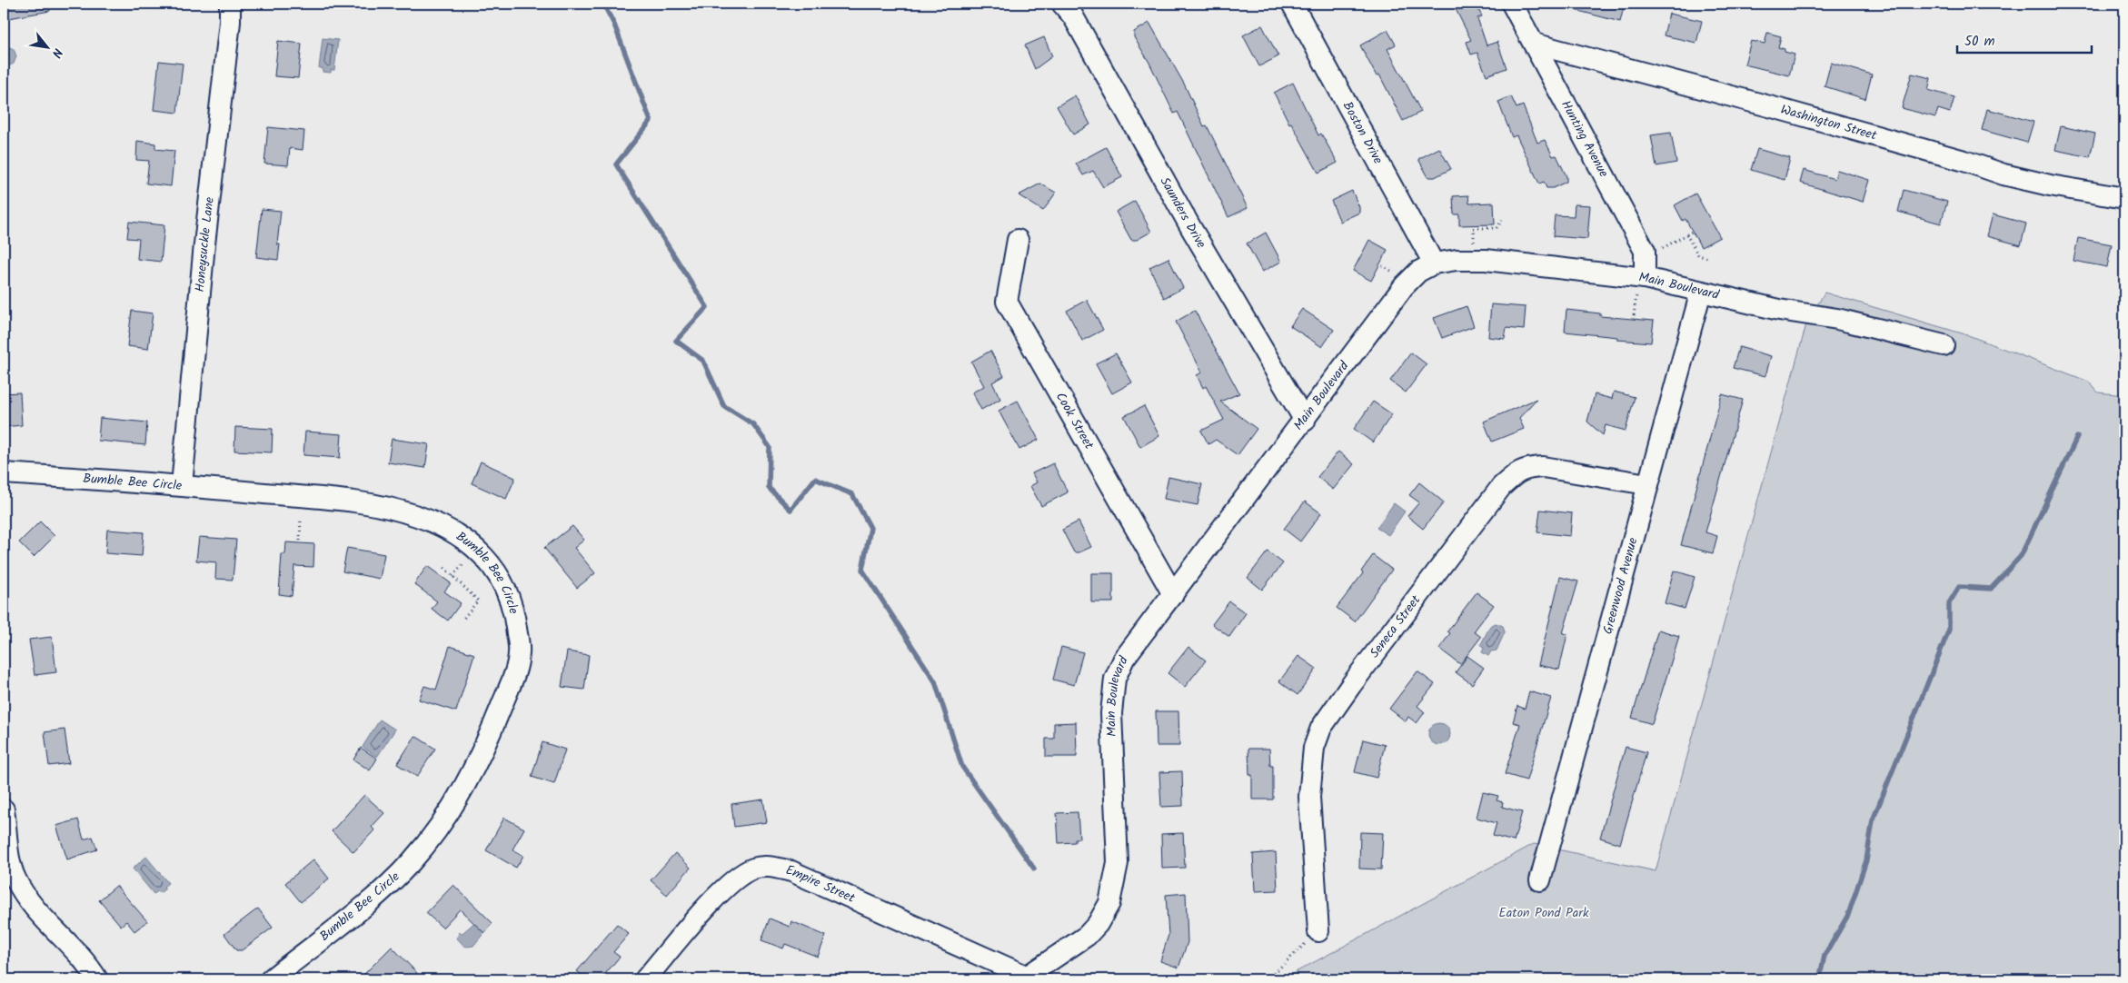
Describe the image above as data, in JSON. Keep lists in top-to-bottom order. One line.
{"streets":{"street":["Washington Street","Boston Drive","Hunting Avenue","Saunders Drive","Honeysuckle Lane","Main Boulevard","Cook Street","Bumble Bee Circle","Greenwood Avenue","Seneca Street","Empire Street"]},"crossings":[["Washington Street","Hunting Avenue"],["Boston Drive","Main Boulevard"],["Hunting Avenue","Main Boulevard"],["Saunders Drive","Main Boulevard"],["Honeysuckle Lane","Bumble Bee Circle"],["Main Boulevard","Cook Street"],["Main Boulevard","Greenwood Avenue"],["Main Boulevard","Empire Street"],["Greenwood Avenue","Seneca Street"]],"parks":["Eaton Pond Park"],"scale_bar":"50 m","north":"bottom right"}
